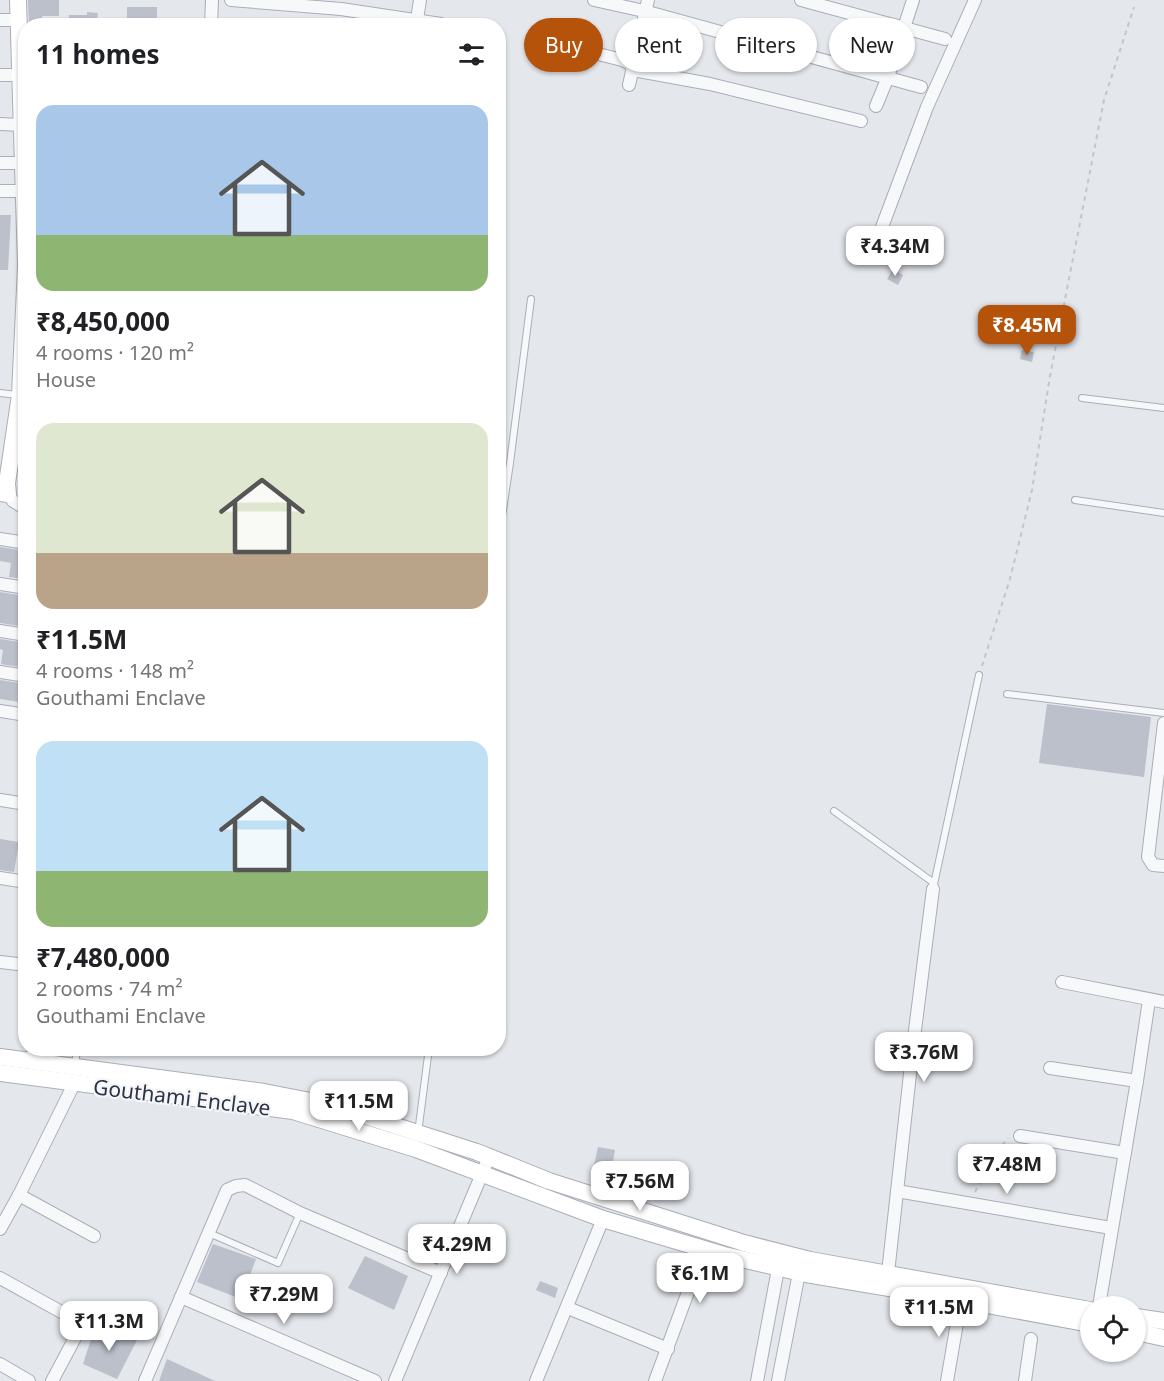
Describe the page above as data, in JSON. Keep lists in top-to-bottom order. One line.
{"streets":{"street":["Gouthami Enclave"]},"page":{"chip":["Buy","Rent","Filters","New"],"heading":"11 homes","list":[{"name":"₹8,450,000","note":"4 rooms · 120 m² · House"},{"name":"₹11.5M","note":"4 rooms · 148 m² · Gouthami Enclave"},{"name":"₹7,480,000","note":"2 rooms · 74 m² · Gouthami Enclave"}],"price":["₹4.34M","₹8.45M","₹3.76M","₹11.5M","₹7.48M","₹7.56M","₹4.29M","₹6.1M","₹7.29M","₹11.5M","₹11.3M"]}}
